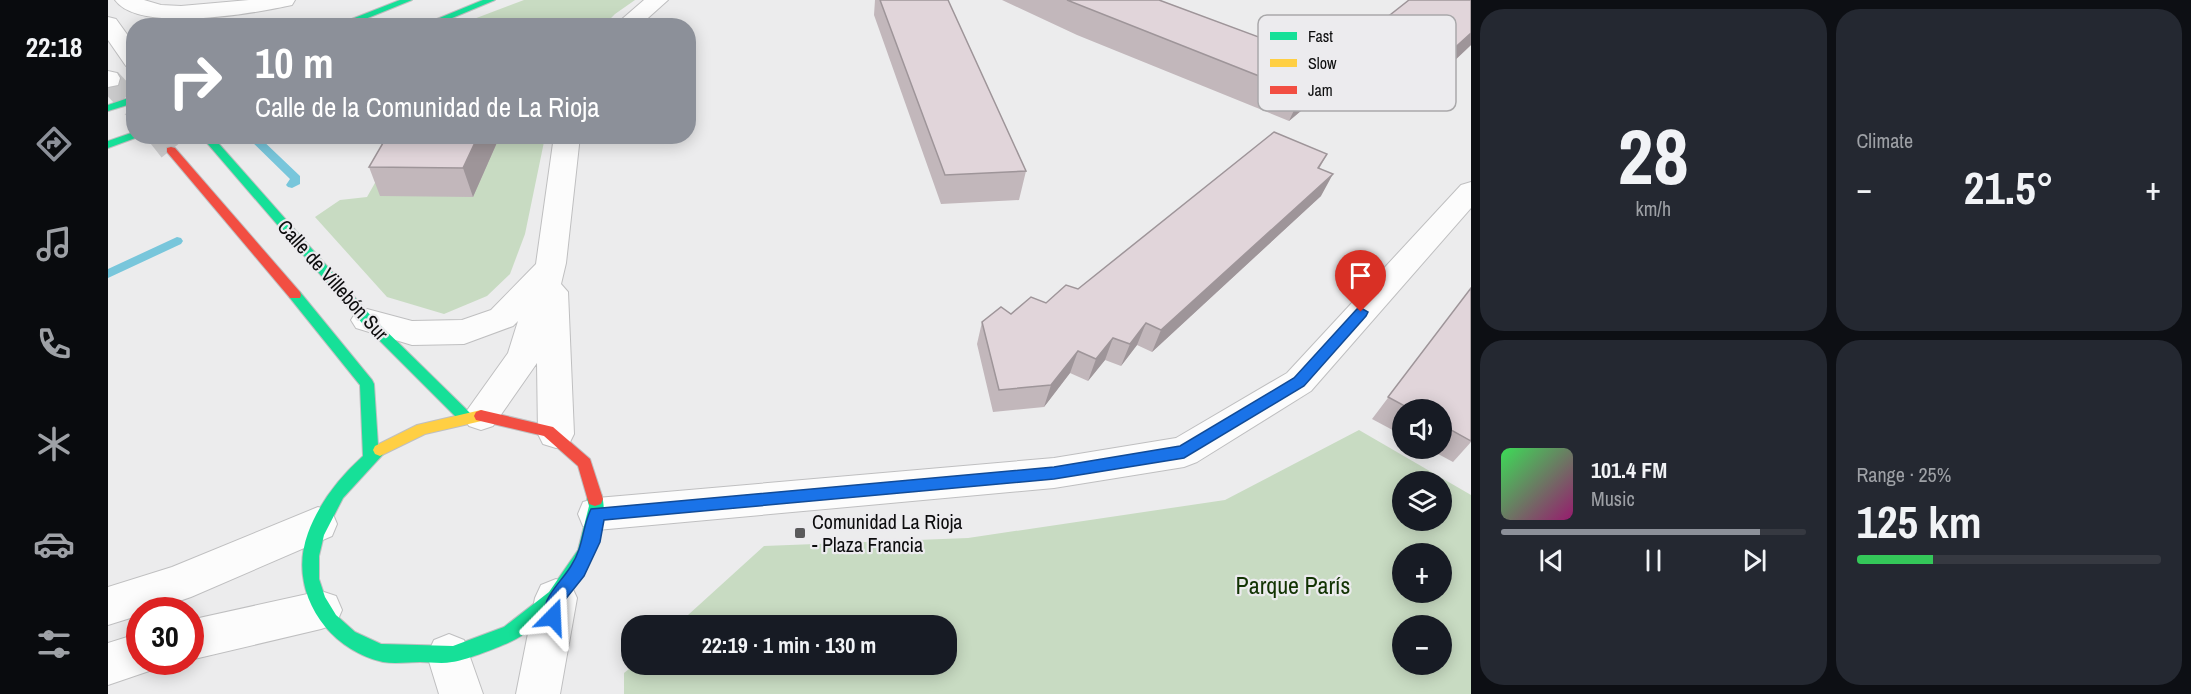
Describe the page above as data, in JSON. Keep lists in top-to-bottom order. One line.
{"streets":{"main road":["Calle de Villebón Sur"]},"parks":["Parque París"],"places":{"transit":["Comunidad La Rioja - Plaza Francia"]},"legend":["Fast","Slow","Jam"],"page":{"tabs":"22:18","tile":[["28","km/h"],"Climate",["Range · 25%","125 km"]],"turn":["10 m","Calle de la Comunidad de La Rioja"],"heat":["−","21.5°","+"],"map_buttons":["+","−"],"song":["101.4 FM","Music"],"limit":"30","trip":"22:19 · 1 min · 130 m"}}
